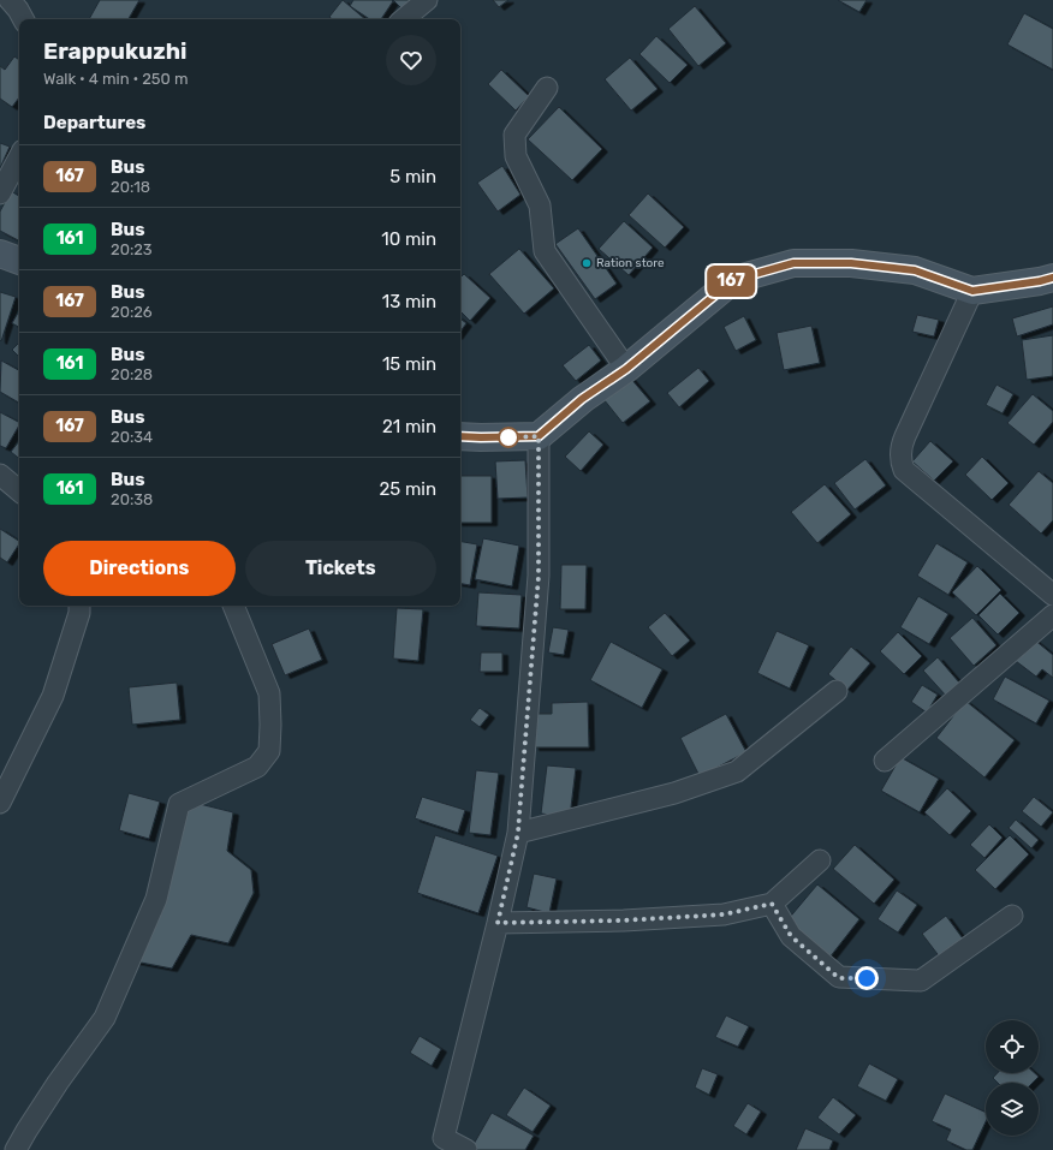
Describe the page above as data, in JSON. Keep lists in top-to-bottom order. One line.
{"places":["Ration store"],"lines":["bus line 167"],"page":{"on_map":"167","heading":[["Erappukuzhi","Walk · 4 min · 250 m"],"Departures"],"list":[{"mark":"167","name":"Bus","note":"20:18","value":"5 min"},{"mark":"161","name":"Bus","note":"20:23","value":"10 min"},{"mark":"167","name":"Bus","note":"20:26","value":"13 min"},{"mark":"161","name":"Bus","note":"20:28","value":"15 min"},{"mark":"167","name":"Bus","note":"20:34","value":"21 min"},{"mark":"161","name":"Bus","note":"20:38","value":"25 min"}],"buttons":["Directions","Tickets"]}}
